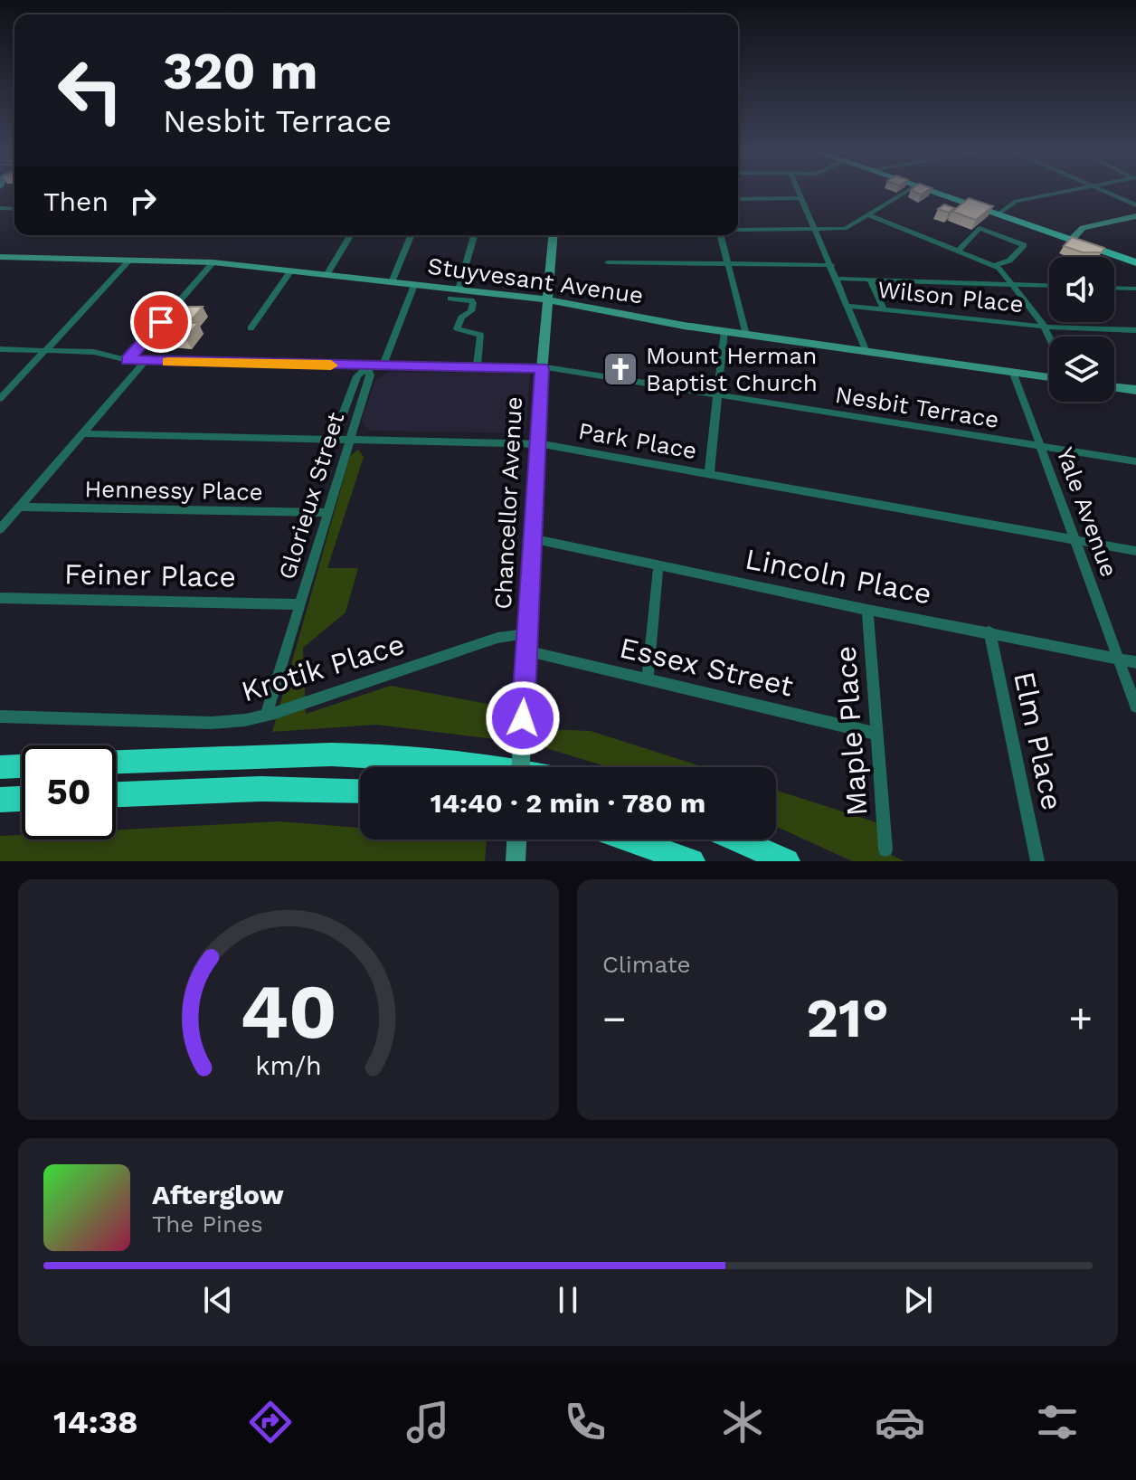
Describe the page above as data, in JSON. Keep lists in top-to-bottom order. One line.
{"streets":{"main road":["Stuyvesant Avenue","Chancellor Avenue"],"street":["Wilson Place","Nesbit Terrace","Park Place","Hennessy Place","Glorieux Street","Yale Avenue","Feiner Place","Lincoln Place","Essex Street","Krotik Place","Maple Place","Elm Place"]},"crossings":[["Stuyvesant Avenue","Chancellor Avenue"],["Stuyvesant Avenue","Yale Avenue"],["Nesbit Terrace","Glorieux Street"],["Nesbit Terrace","Chancellor Avenue"],["Nesbit Terrace","Yale Avenue"],["Park Place","Glorieux Street"],["Park Place","Chancellor Avenue"],["Park Place","Yale Avenue"],["Hennessy Place","Glorieux Street"],["Glorieux Street","Feiner Place"],["Glorieux Street","Krotik Place"],["Chancellor Avenue","Lincoln Place"],["Chancellor Avenue","Essex Street"],["Chancellor Avenue","Krotik Place"],["Yale Avenue","Lincoln Place"],["Lincoln Place","Maple Place"],["Lincoln Place","Elm Place"],["Essex Street","Maple Place"]],"places":{"church":["Mount Herman Baptist Church"]},"page":{"turn":["320 m","Nesbit Terrace"],"then":"Then","limit":"50","trip":"14:40 · 2 min · 780 m","tile":"Climate","heat":["−","21°","+"],"song":["Afterglow","The Pines"],"tabs":"14:38","gauge":["40","km/h"]}}
